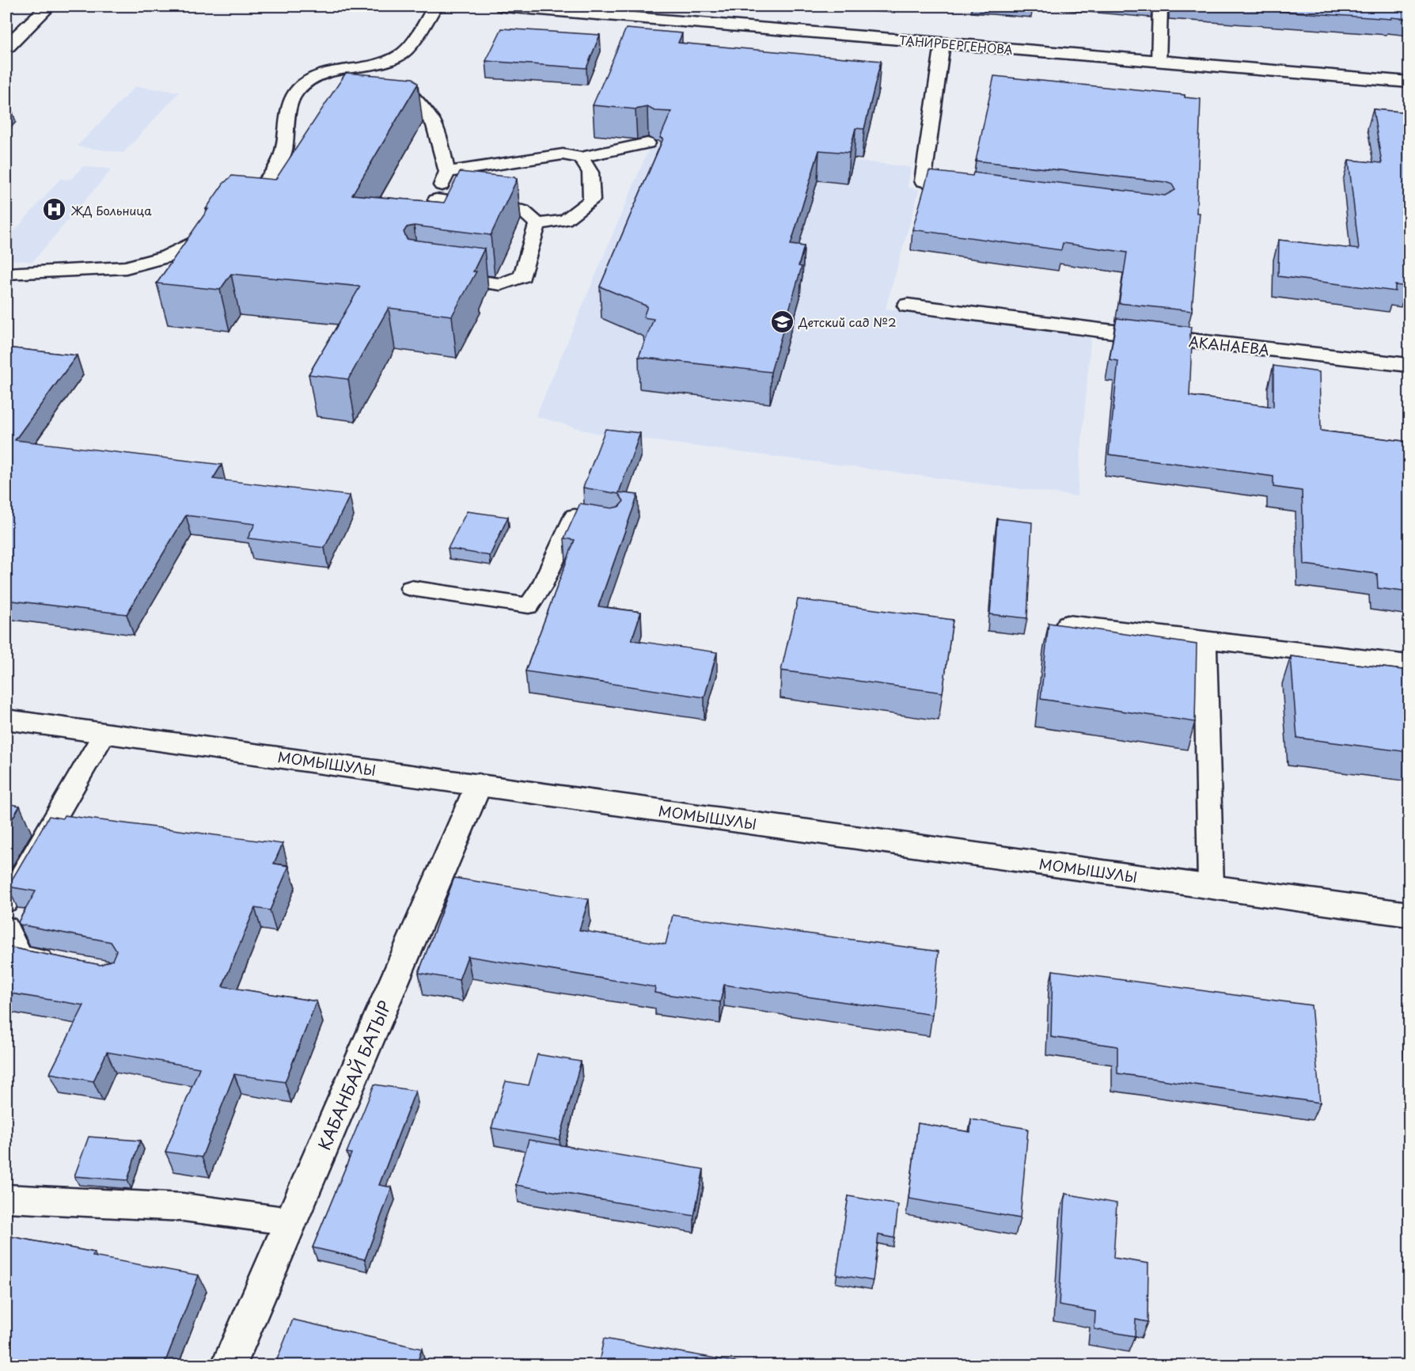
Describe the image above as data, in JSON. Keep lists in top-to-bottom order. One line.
{"streets":{"street":["ТАНИРБЕРГЕНОВА","АКАНАЕВА","МОМЫШУЛЫ","КАБАНБАЙ БАТЫР"]},"crossings":[["МОМЫШУЛЫ","КАБАНБАЙ БАТЫР"]],"places":{"hospital":["ЖД Больница"],"school or university":["Детский сад №2"]}}
